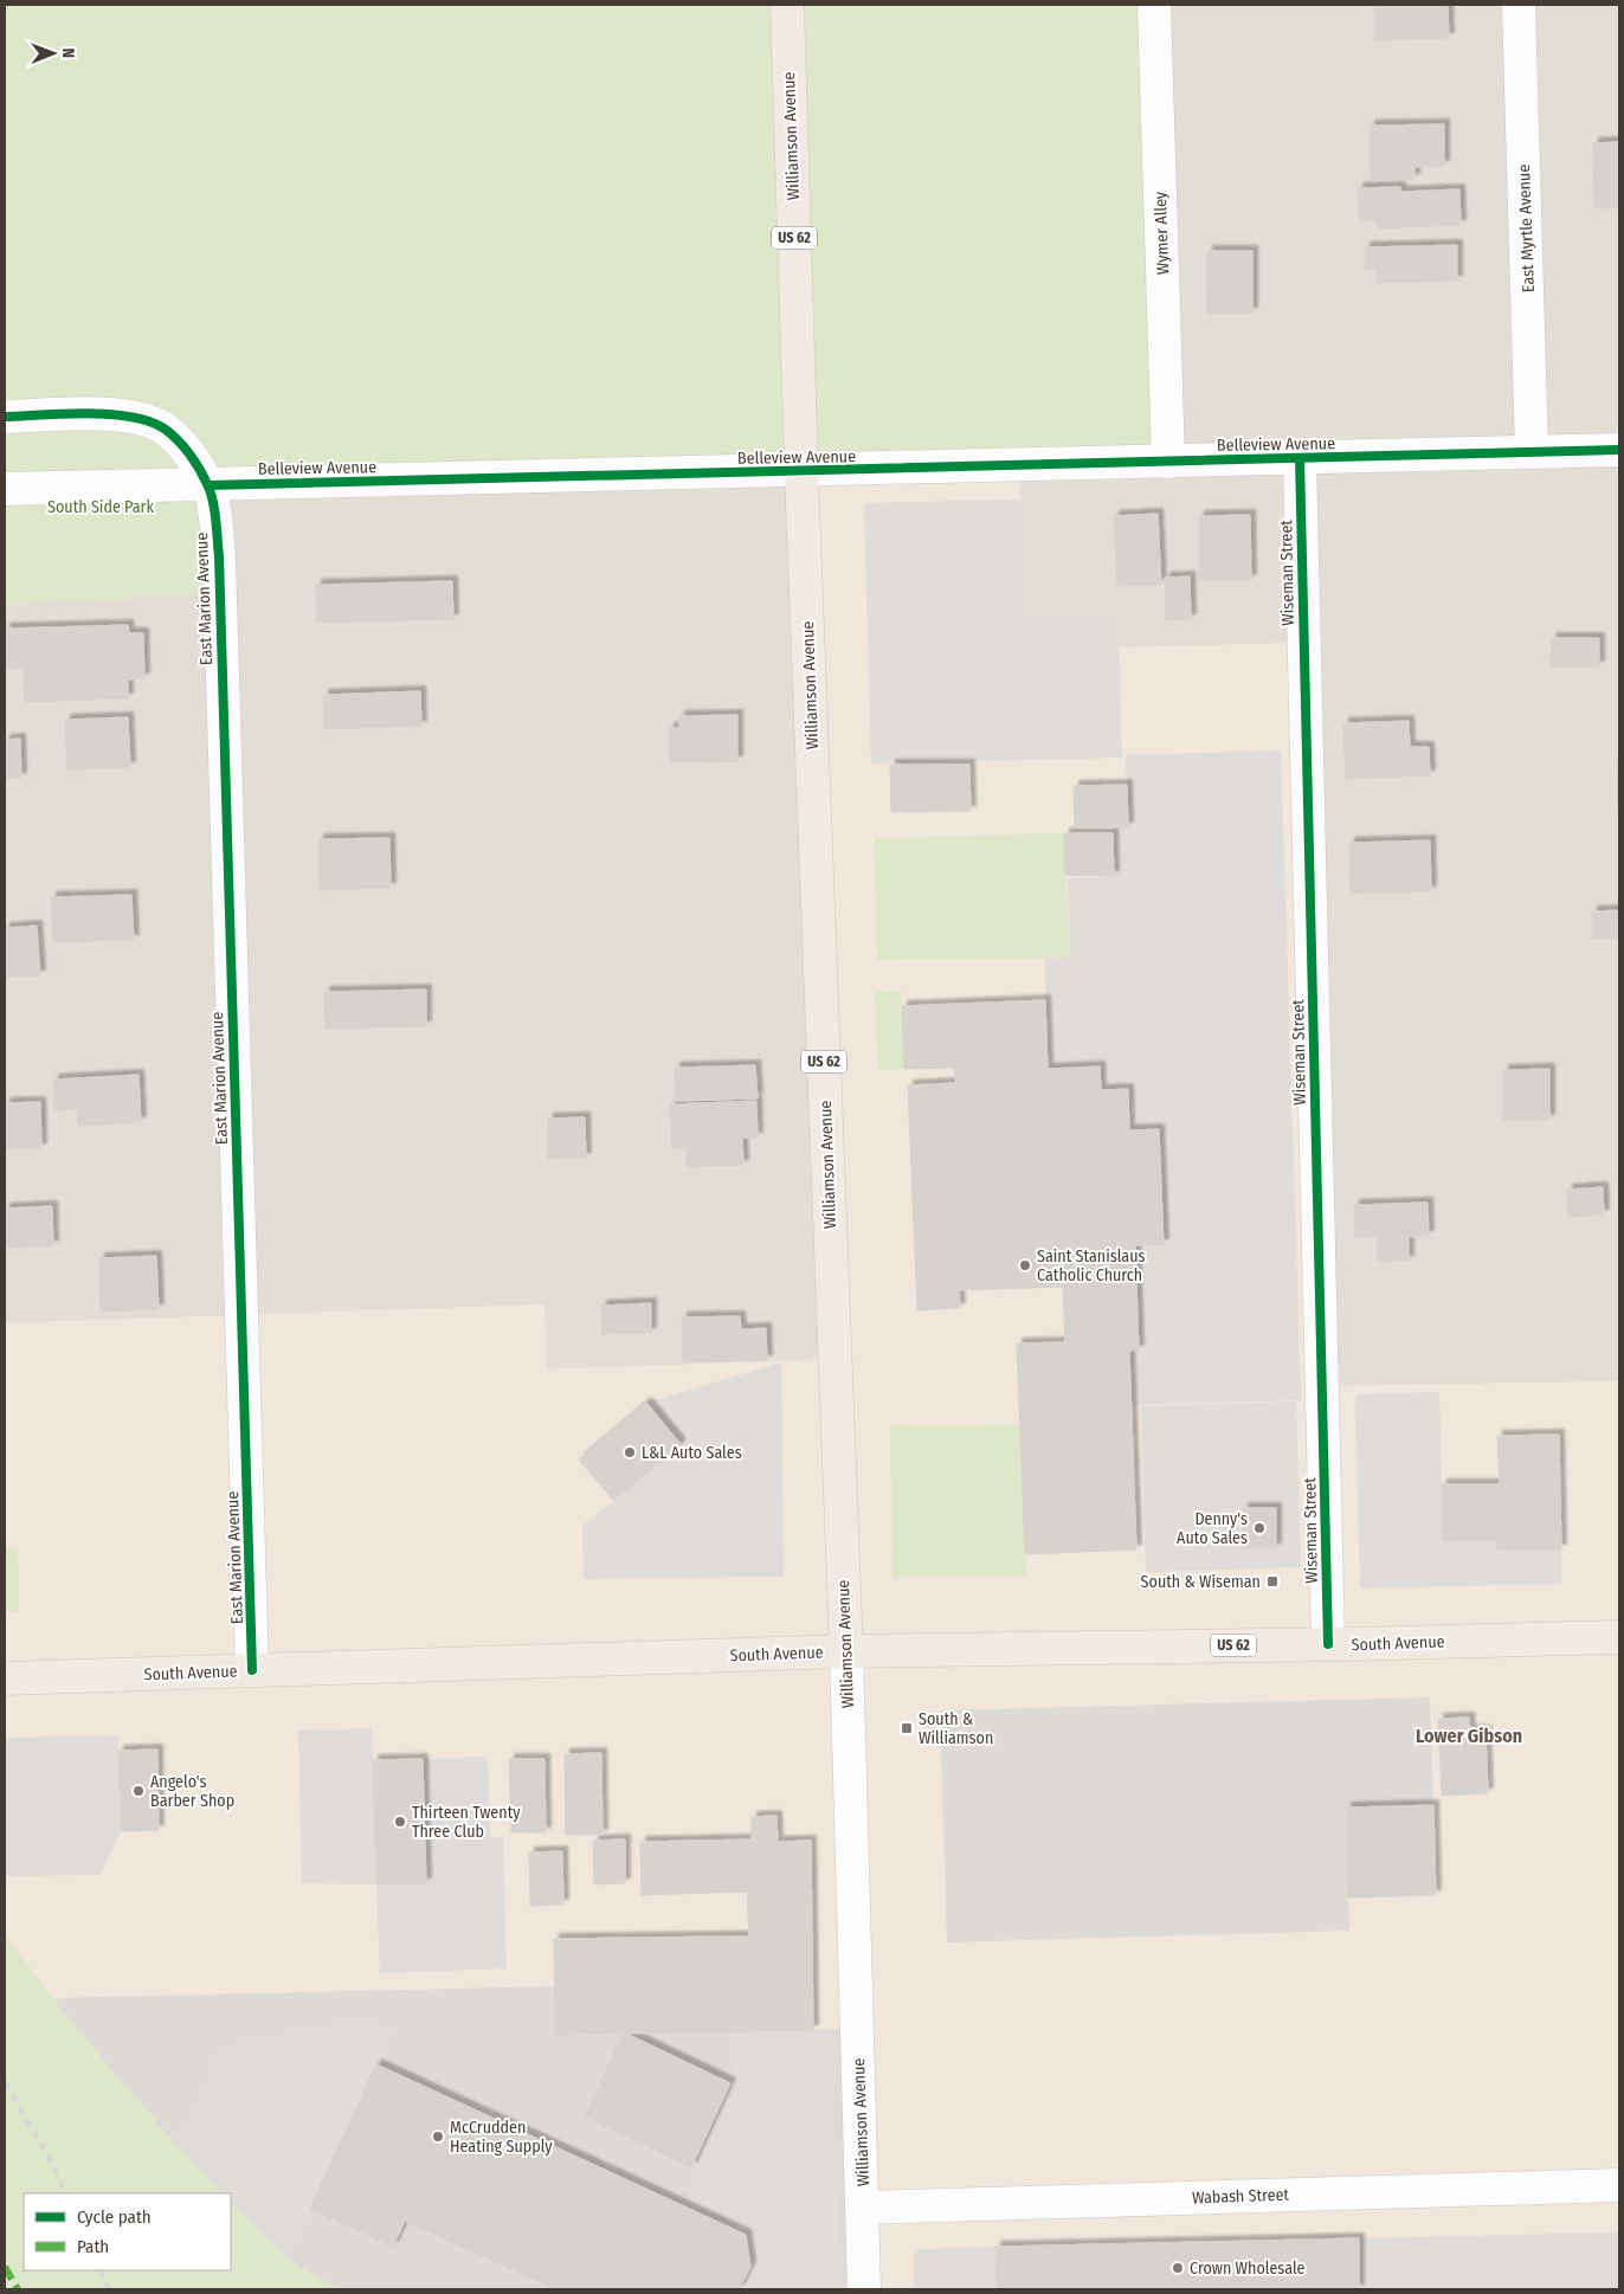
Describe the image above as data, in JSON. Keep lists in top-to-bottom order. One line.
{"streets":{"main road":["Williamson Avenue","US 62","South Avenue"],"street":["East Myrtle Avenue","Wymer Alley","Belleview Avenue","Wiseman Street","East Marion Avenue","Wabash Street"]},"crossings":[["Williamson Avenue","Belleview Avenue"],["Williamson Avenue","South Avenue"],["Williamson Avenue","Wabash Street"],["East Myrtle Avenue","Belleview Avenue"],["Wymer Alley","Belleview Avenue"],["Belleview Avenue","Wiseman Street"],["Belleview Avenue","East Marion Avenue"],["Wiseman Street","South Avenue"],["East Marion Avenue","South Avenue"]],"districts":["Lower Gibson"],"parks":["South Side Park"],"places":{"other":["Saint Stanislaus Catholic Church","L&L Auto Sales","Denny's Auto Sales","Angelo's Barber Shop","Thirteen Twenty Three Club","McCrudden Heating Supply","Crown Wholesale"],"transit":["South & Wiseman","South & Williamson"]},"legend":["Cycle path","Path"],"north":"right"}
